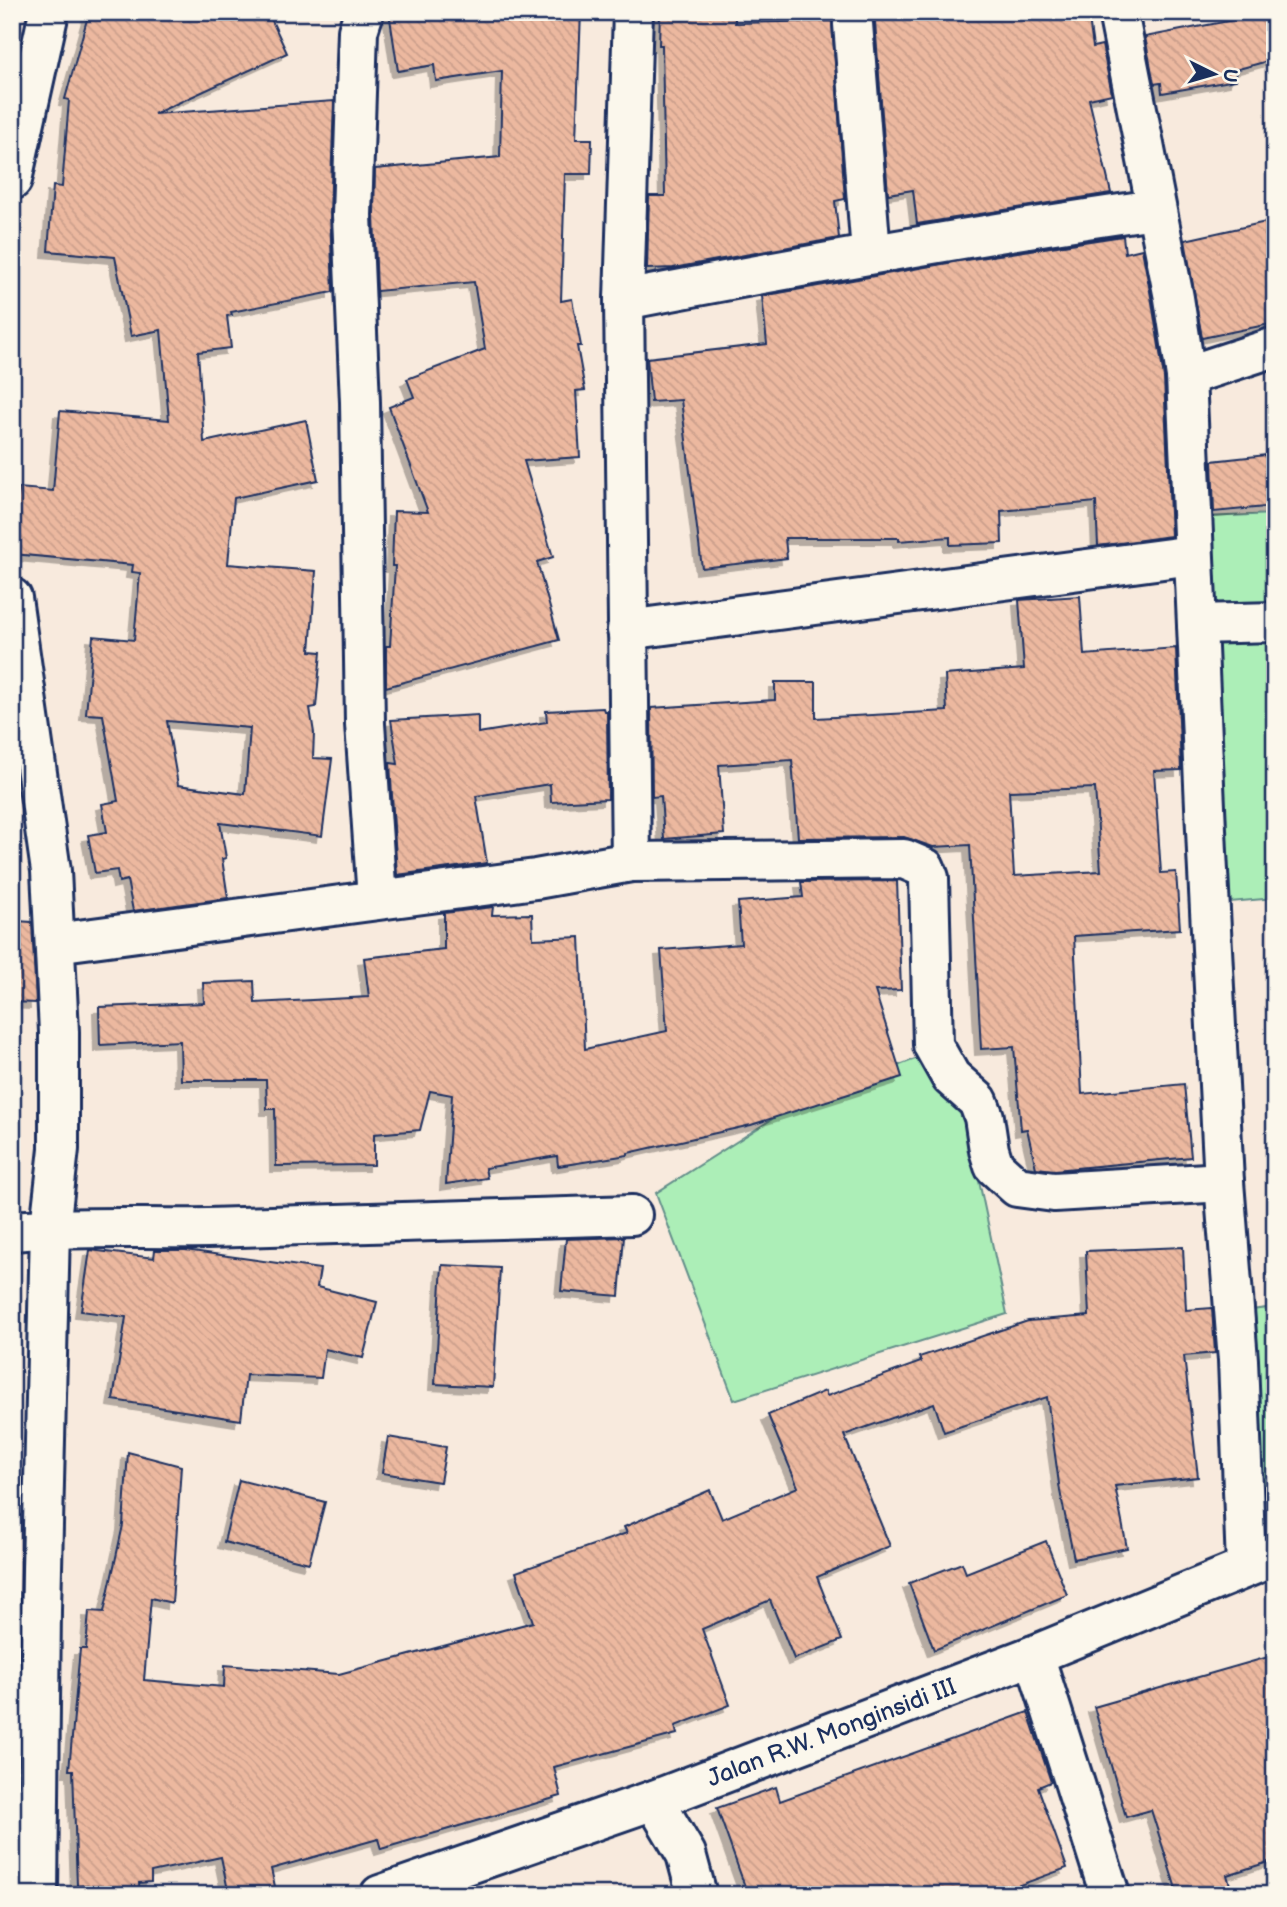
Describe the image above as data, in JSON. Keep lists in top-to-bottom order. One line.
{"streets":{"street":["Jalan R.W. Monginsidi III"]},"north":"right"}
